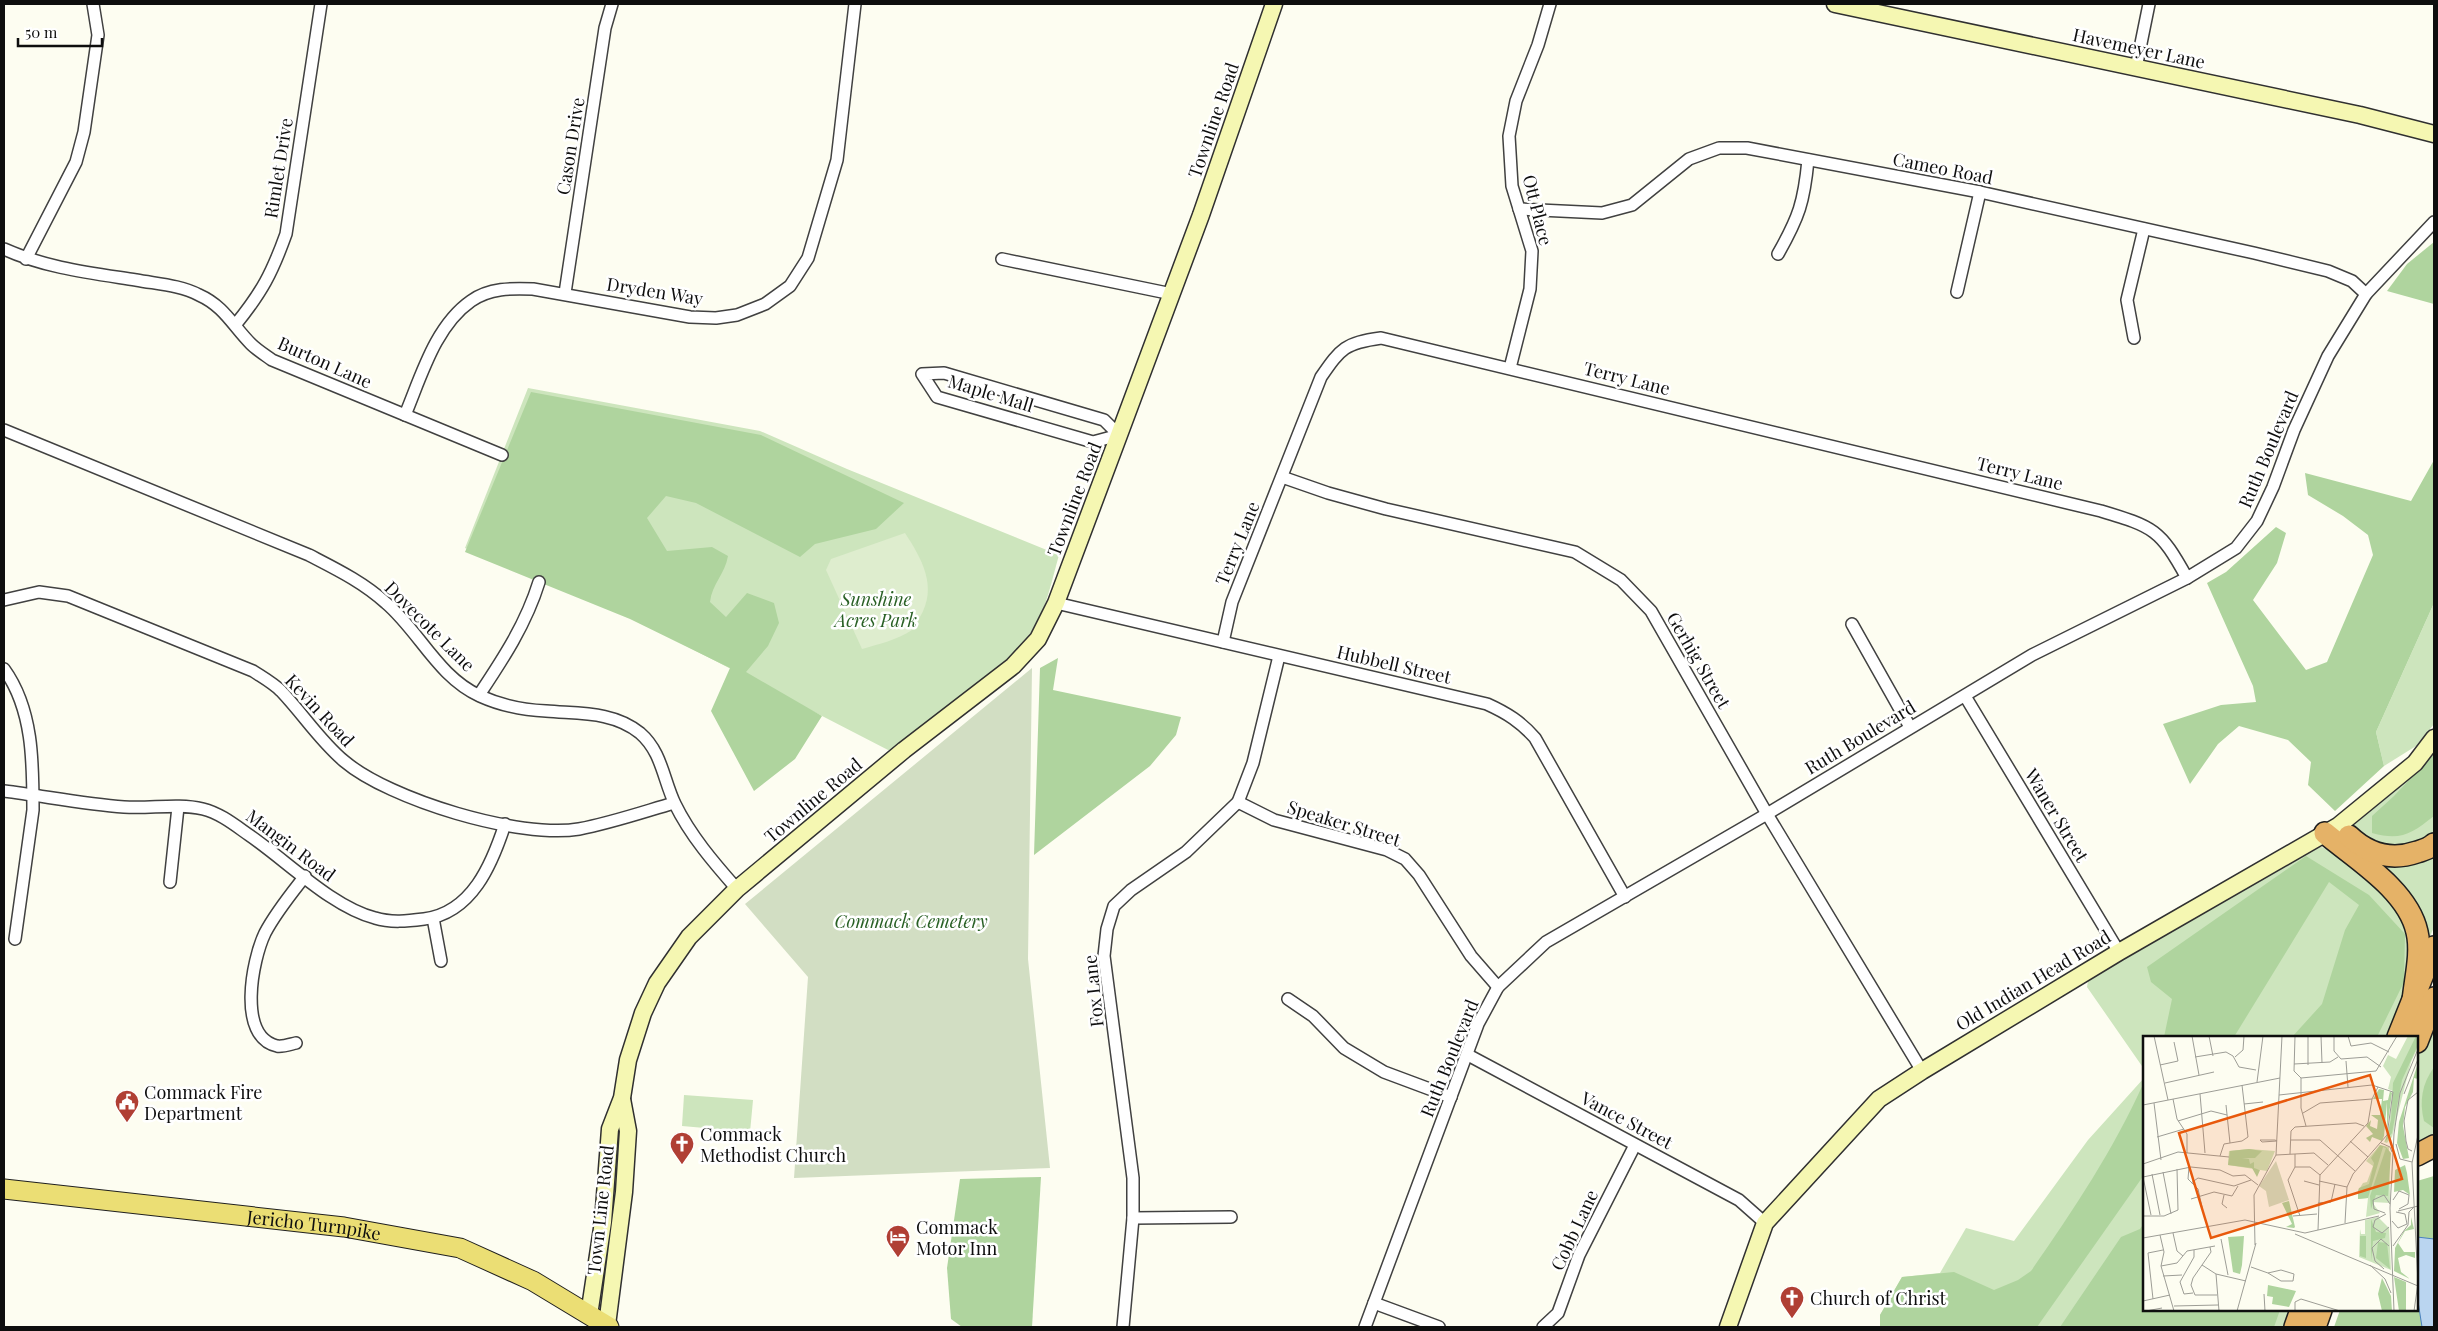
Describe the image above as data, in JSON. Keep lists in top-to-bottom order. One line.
{"streets":{"main road":["Havemeyer Lane","Townline Road","Old Indian Head Road","Town Line Road","Jericho Turnpike"],"street":["Cason Drive","Rimlet Drive","Cameo Road","Ott Place","Dryden Way","Burton Lane","Terry Lane","Maple Mall","Ruth Boulevard","Dovecote Lane","Gerhig Street","Hubbell Street","Kevin Road","Waner Street","Speaker Street","Mangin Road","Fox Lane","Vance Street","Cobb Lane"]},"crossings":[["Townline Road","Maple Mall"],["Townline Road","Dovecote Lane"],["Townline Road","Hubbell Street"],["Townline Road","Town Line Road"],["Cason Drive","Dryden Way"],["Rimlet Drive","Burton Lane"],["Cameo Road","Ott Place"],["Cameo Road","Ruth Boulevard"],["Ott Place","Terry Lane"],["Dryden Way","Burton Lane"],["Terry Lane","Ruth Boulevard"],["Terry Lane","Gerhig Street"],["Terry Lane","Hubbell Street"],["Ruth Boulevard","Gerhig Street"],["Ruth Boulevard","Hubbell Street"],["Ruth Boulevard","Waner Street"],["Ruth Boulevard","Speaker Street"],["Ruth Boulevard","Vance Street"],["Dovecote Lane","Kevin Road"],["Dovecote Lane","Town Line Road"],["Gerhig Street","Old Indian Head Road"],["Hubbell Street","Fox Lane"],["Kevin Road","Mangin Road"],["Waner Street","Old Indian Head Road"],["Speaker Street","Fox Lane"],["Old Indian Head Road","Vance Street"],["Vance Street","Cobb Lane"],["Town Line Road","Jericho Turnpike"]],"parks":["Sunshine Acres Park","Commack Cemetery"],"places":{"public building":["Commack Fire Department"],"church":["Commack Methodist Church","Church of Christ"],"hotel":["Commack Motor Inn"]},"scale_bar":"50 m"}
